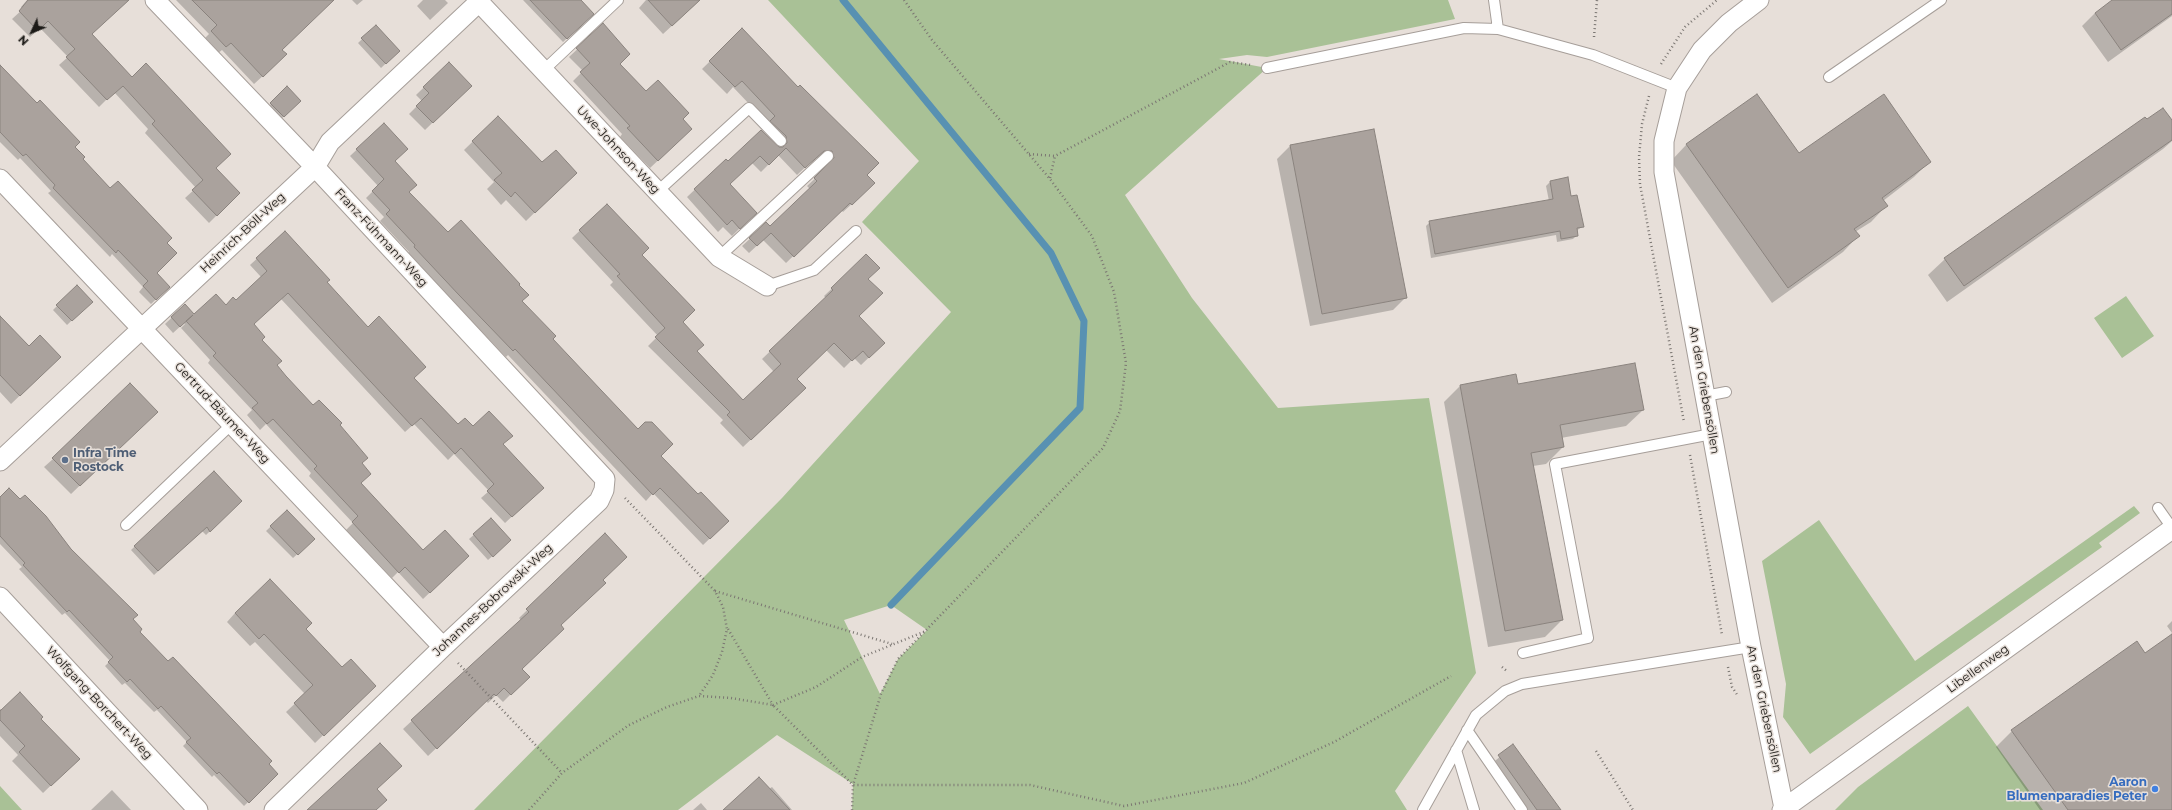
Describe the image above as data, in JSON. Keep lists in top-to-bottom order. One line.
{"streets":{"street":["Uwe-Johnson-Weg","Heinrich-Böll-Weg","Franz-Fühmann-Weg","An den Griebensöllen","Gertrud-Bäumer-Weg","Johannes-Bobrowski-Weg","Libellenweg","Wolfgang-Borchert-Weg"]},"crossings":[["Uwe-Johnson-Weg","Heinrich-Böll-Weg"],["Heinrich-Böll-Weg","Franz-Fühmann-Weg"],["Heinrich-Böll-Weg","Gertrud-Bäumer-Weg"],["Franz-Fühmann-Weg","Johannes-Bobrowski-Weg"],["An den Griebensöllen","Libellenweg"],["Gertrud-Bäumer-Weg","Johannes-Bobrowski-Weg"]],"places":["Infra Time Rostock","Aaron Blumenparadies Peter"],"north":"bottom left"}
